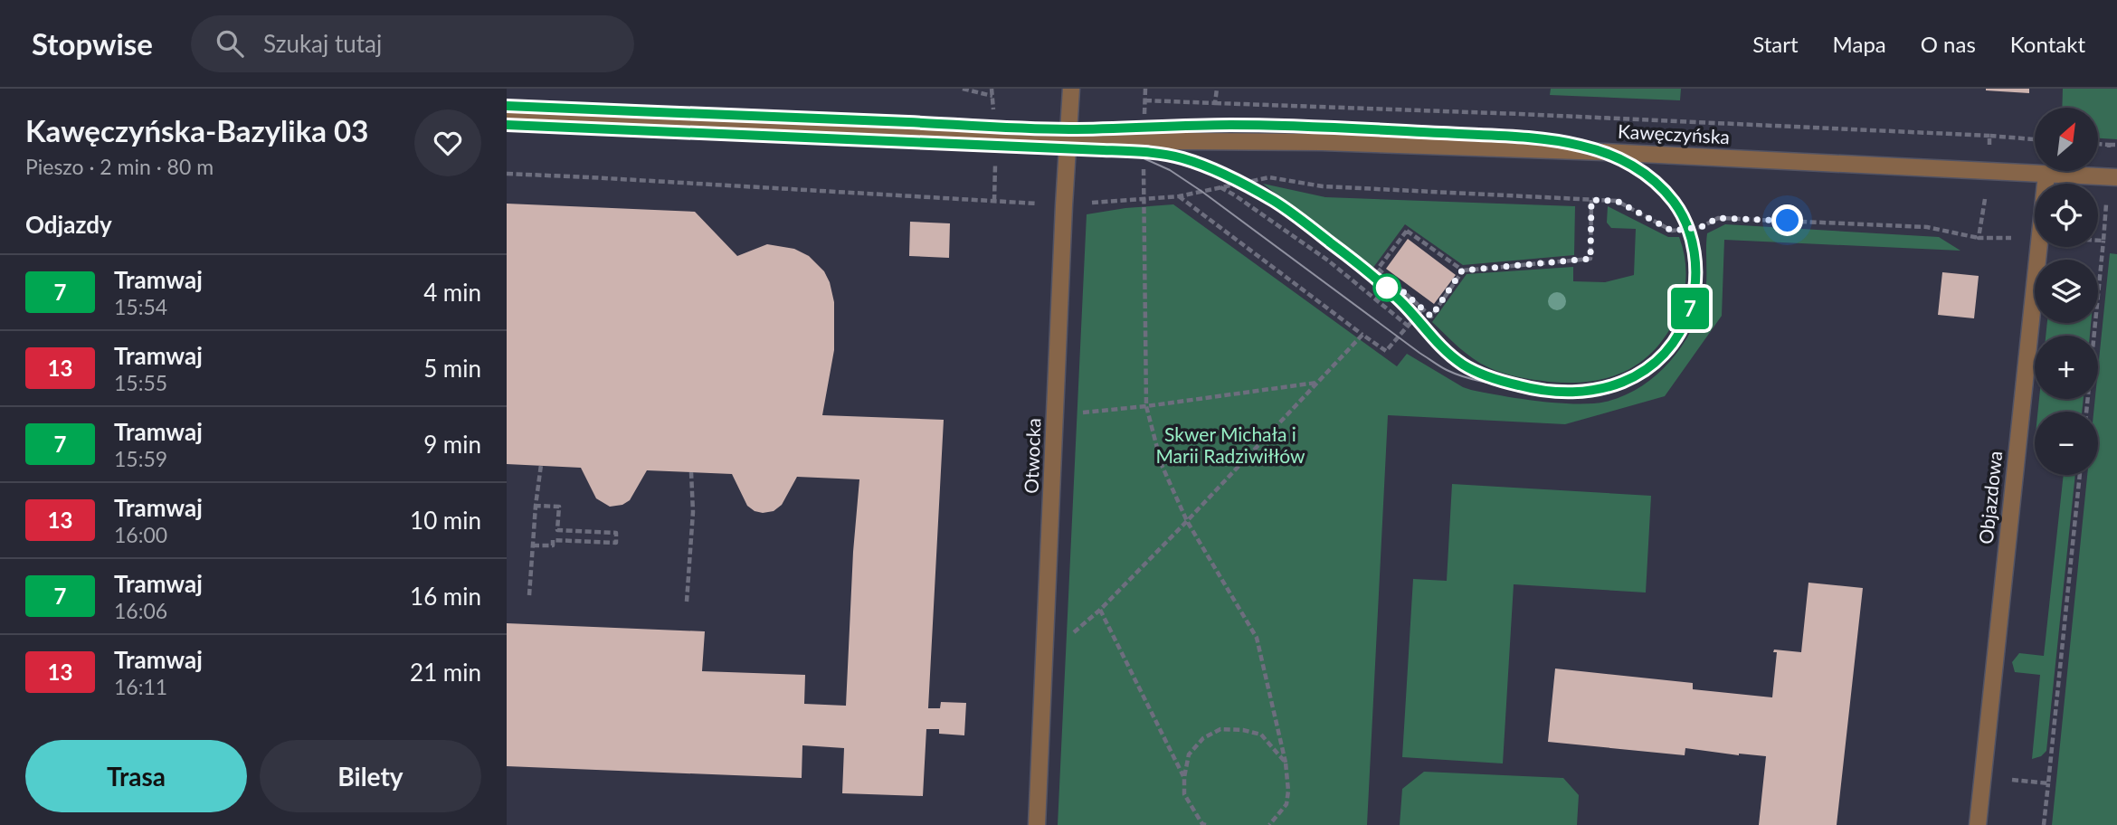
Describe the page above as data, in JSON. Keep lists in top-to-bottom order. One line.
{"streets":{"street":["Kawęczyńska","Otwocka","Objazdowa"]},"crossings":[["Kawęczyńska","Otwocka"],["Kawęczyńska","Objazdowa"]],"parks":["Skwer Michała i Marii Radziwiłłów"],"lines":["tram line 7"],"north":"top right","page":{"header":"Stopwise","search":"Szukaj tutaj","nav":["Start","Mapa","O nas","Kontakt"],"heading":[["Kawęczyńska-Bazylika 03","Pieszo · 2 min · 80 m"],"Odjazdy"],"on_map":"7","map_buttons":["+","−"],"list":[{"mark":"7","name":"Tramwaj","note":"15:54","value":"4 min"},{"mark":"13","name":"Tramwaj","note":"15:55","value":"5 min"},{"mark":"7","name":"Tramwaj","note":"15:59","value":"9 min"},{"mark":"13","name":"Tramwaj","note":"16:00","value":"10 min"},{"mark":"7","name":"Tramwaj","note":"16:06","value":"16 min"},{"mark":"13","name":"Tramwaj","note":"16:11","value":"21 min"}],"buttons":["Trasa","Bilety"]}}
